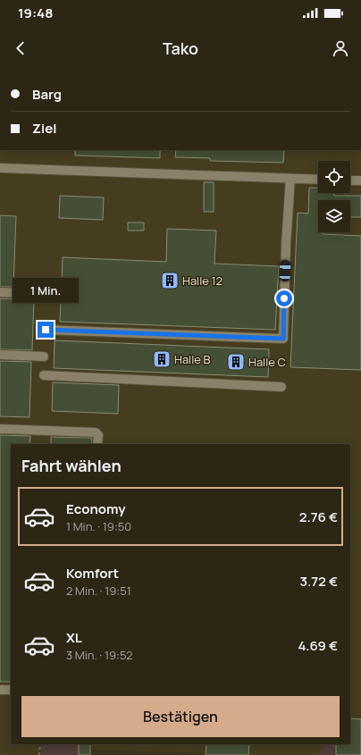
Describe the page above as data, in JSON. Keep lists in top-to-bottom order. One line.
{"places":{"building":["Halle 12","Halle B","Halle C"]},"page":{"status":"19:48","header":"Tako","banner":["Barg","Ziel"],"bubble":"1 Min.","heading":"Fahrt wählen","list":[{"name":"Economy","note":"1 Min. · 19:50","value":"2.76 €"},{"name":"Komfort","note":"2 Min. · 19:51","value":"3.72 €"},{"name":"XL","note":"3 Min. · 19:52","value":"4.69 €"}],"buttons":"Bestätigen"}}
